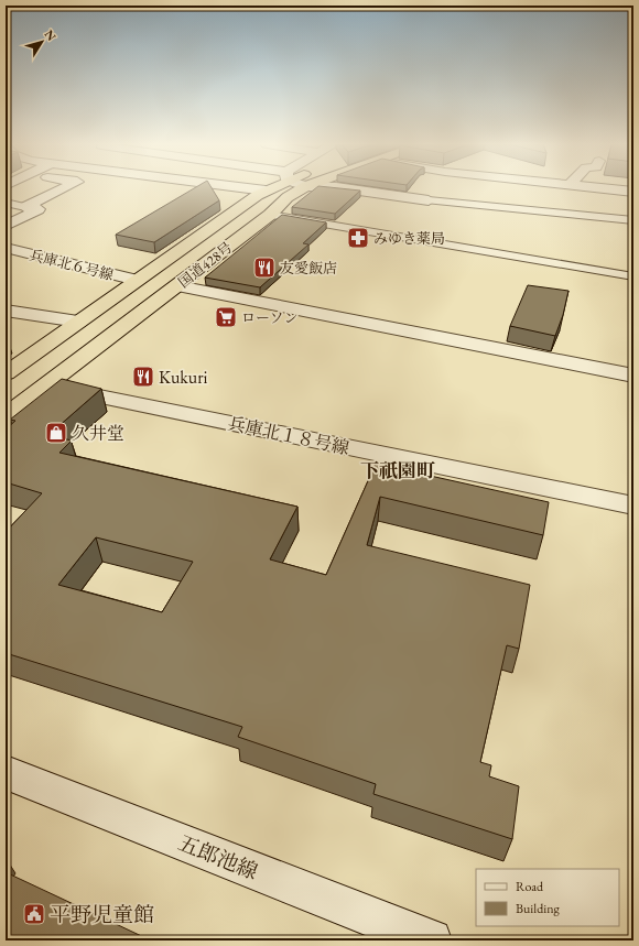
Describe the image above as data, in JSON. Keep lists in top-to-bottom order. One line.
{"streets":{"highway":["国道428号"],"street":["兵庫北６号線","兵庫北１８号線","五郎池線"]},"crossings":[["兵庫北６号線","国道428号"],["国道428号","兵庫北１８号線"]],"districts":["下祇園町"],"places":{"pharmacy":["みゆき薬局"],"restaurant":["友愛飯店","Kukuri"],"supermarket":["ローソン"],"shop":["久井堂"],"public building":["平野児童館"]},"legend":["Road","Building"],"north":"top right"}
